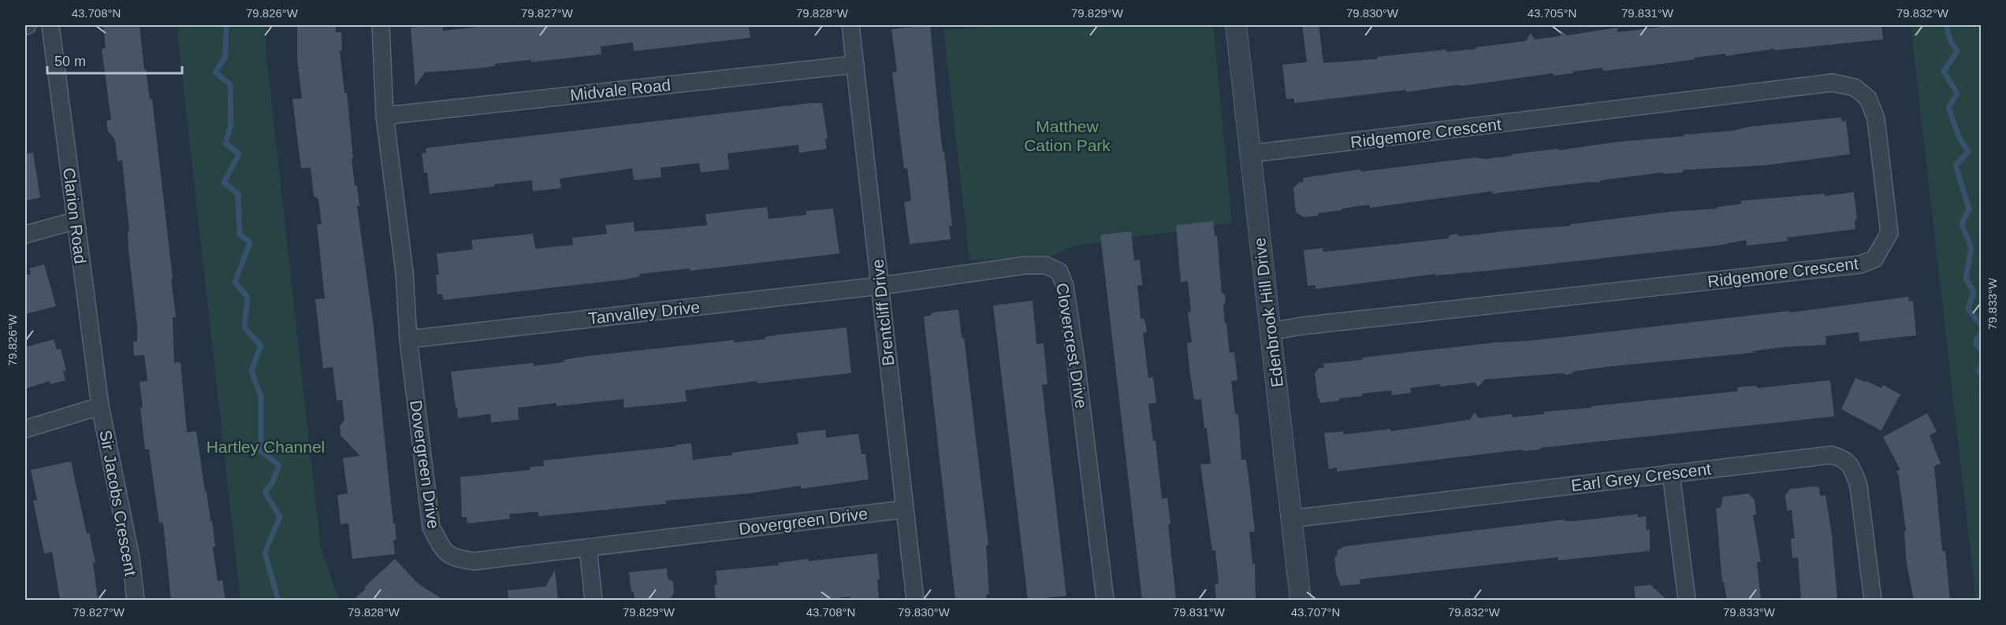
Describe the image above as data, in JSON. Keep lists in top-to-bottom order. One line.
{"streets":{"street":["Midvale Road","Ridgemore Crescent","Clarion Road","Tanvalley Drive","Brentcliff Drive","Edenbrook Hill Drive","Clovercrest Drive","Dovergreen Drive","Earl Grey Crescent","Sir Jacobs Crescent"]},"crossings":[["Midvale Road","Brentcliff Drive"],["Midvale Road","Dovergreen Drive"],["Ridgemore Crescent","Edenbrook Hill Drive"],["Clarion Road","Sir Jacobs Crescent"],["Tanvalley Drive","Brentcliff Drive"],["Tanvalley Drive","Clovercrest Drive"],["Tanvalley Drive","Dovergreen Drive"],["Brentcliff Drive","Clovercrest Drive"],["Brentcliff Drive","Dovergreen Drive"],["Edenbrook Hill Drive","Earl Grey Crescent"]],"parks":["Matthew Cation Park","Hartley Channel"],"scale_bar":"50 m","coordinates":["43.708°N","79.826°W","79.827°W","79.828°W","79.829°W","79.830°W","43.705°N","79.831°W","79.832°W","79.833°W","43.707°N"]}
